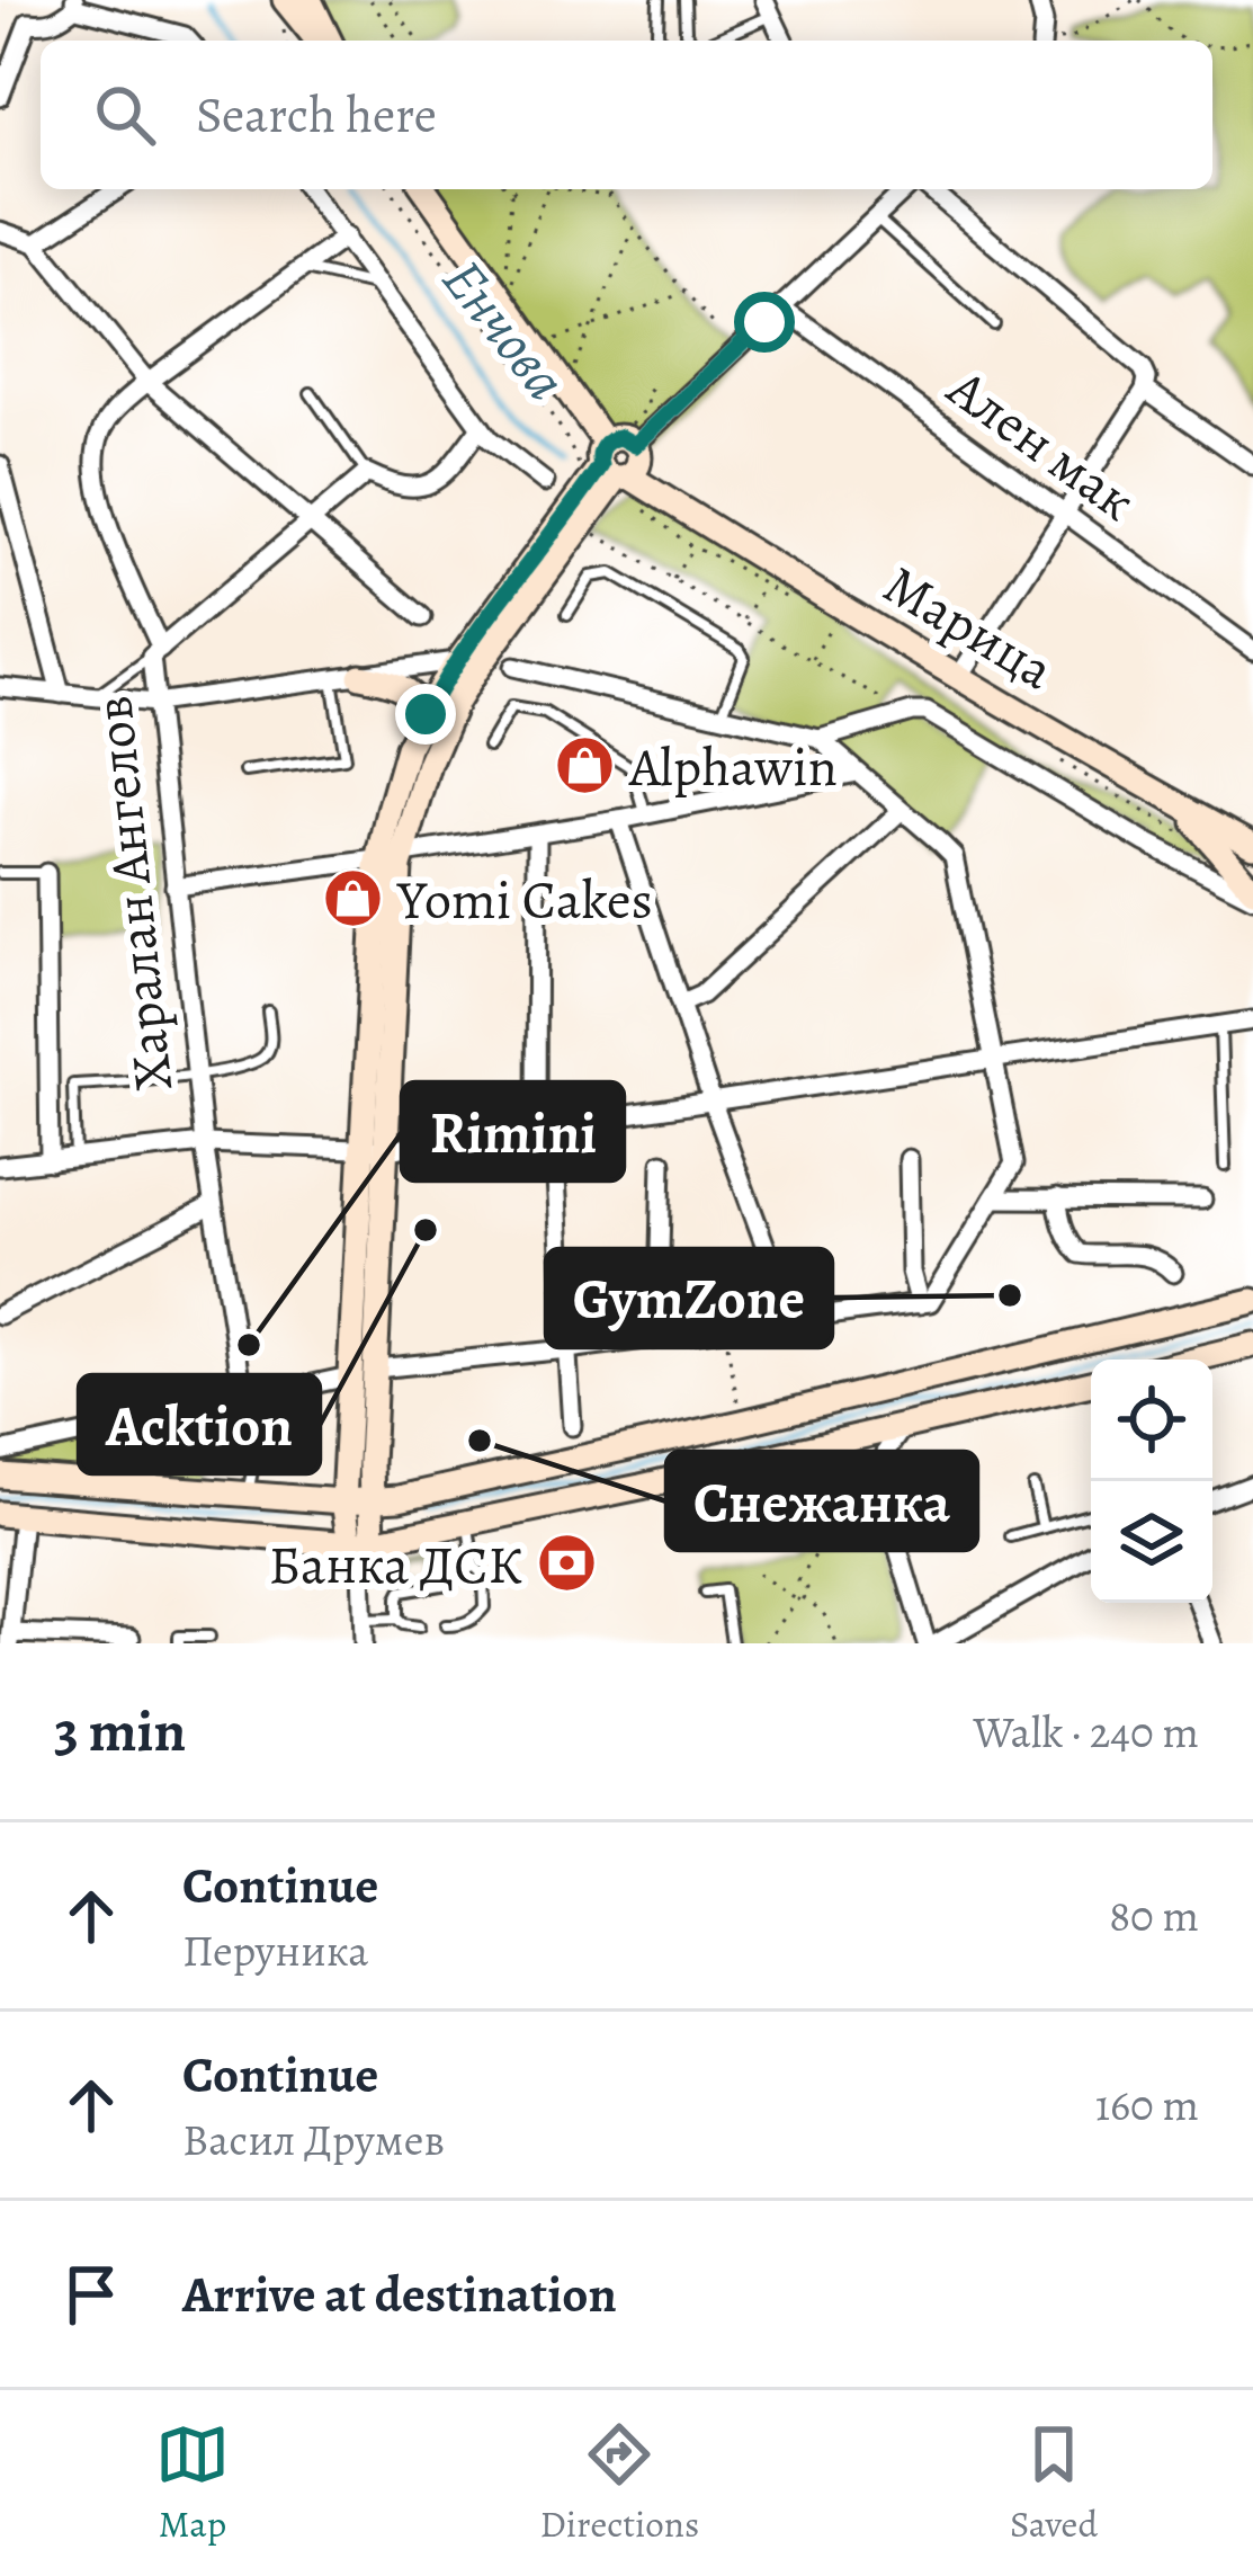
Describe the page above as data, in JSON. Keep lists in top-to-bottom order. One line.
{"streets":{"main road":["Марица"],"street":["Ален мак","Харалан Ангелов"]},"water":["Енчова"],"places":{"shop":["Alphawin","Yomi Cakes"],"other":["Acktion","GymZone","Rimini","Снежанка"],"bank":["Банка ДСК"]},"page":{"search":"Search here","heading":["3 min","Walk · 240 m"],"list":[["Continue","Перуника","80 m"],["Continue","Васил Друмев","160 m"],"Arrive at destination"],"nav":["Map","Directions","Saved"]}}
